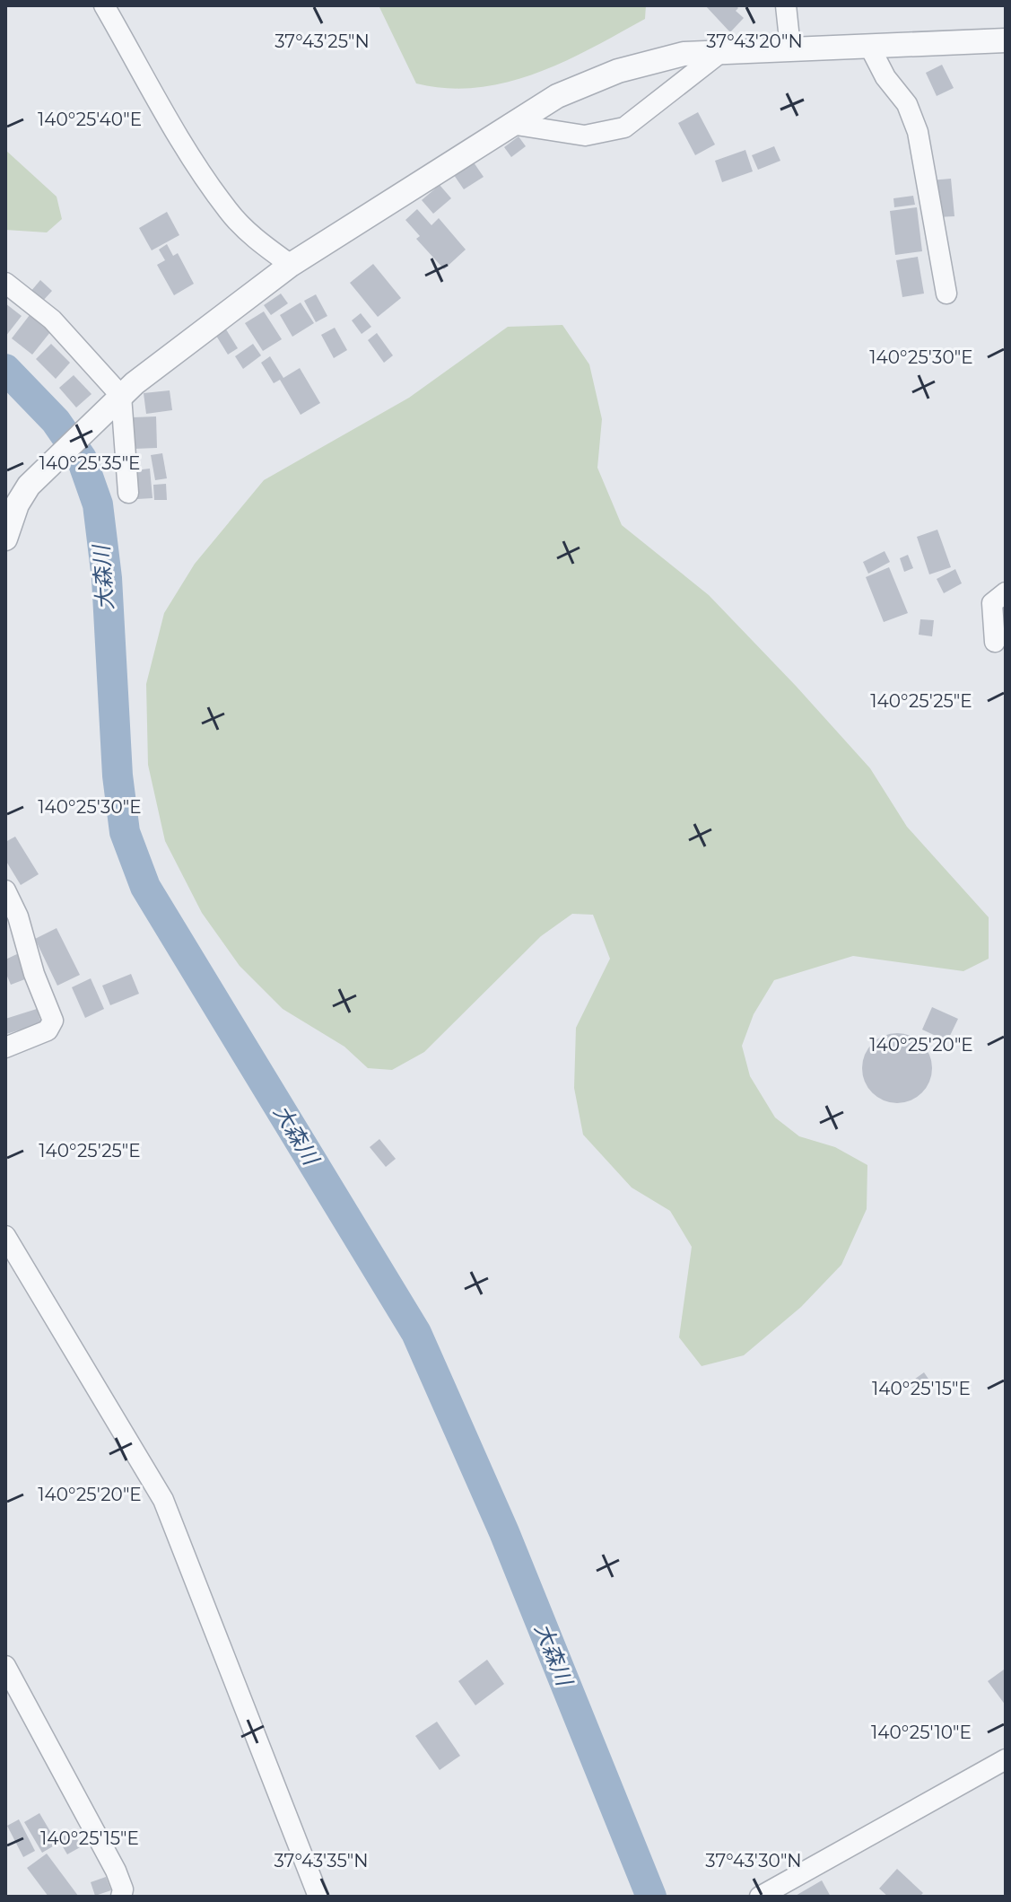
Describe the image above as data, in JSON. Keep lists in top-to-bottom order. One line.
{"water":["大森川"],"coordinates":["37°43'25\"N","37°43'20\"N","140°25'40\"E","140°25'30\"E","140°25'35\"E","140°25'25\"E","140°25'20\"E","140°25'15\"E","140°25'10\"E","37°43'35\"N","37°43'30\"N"]}
